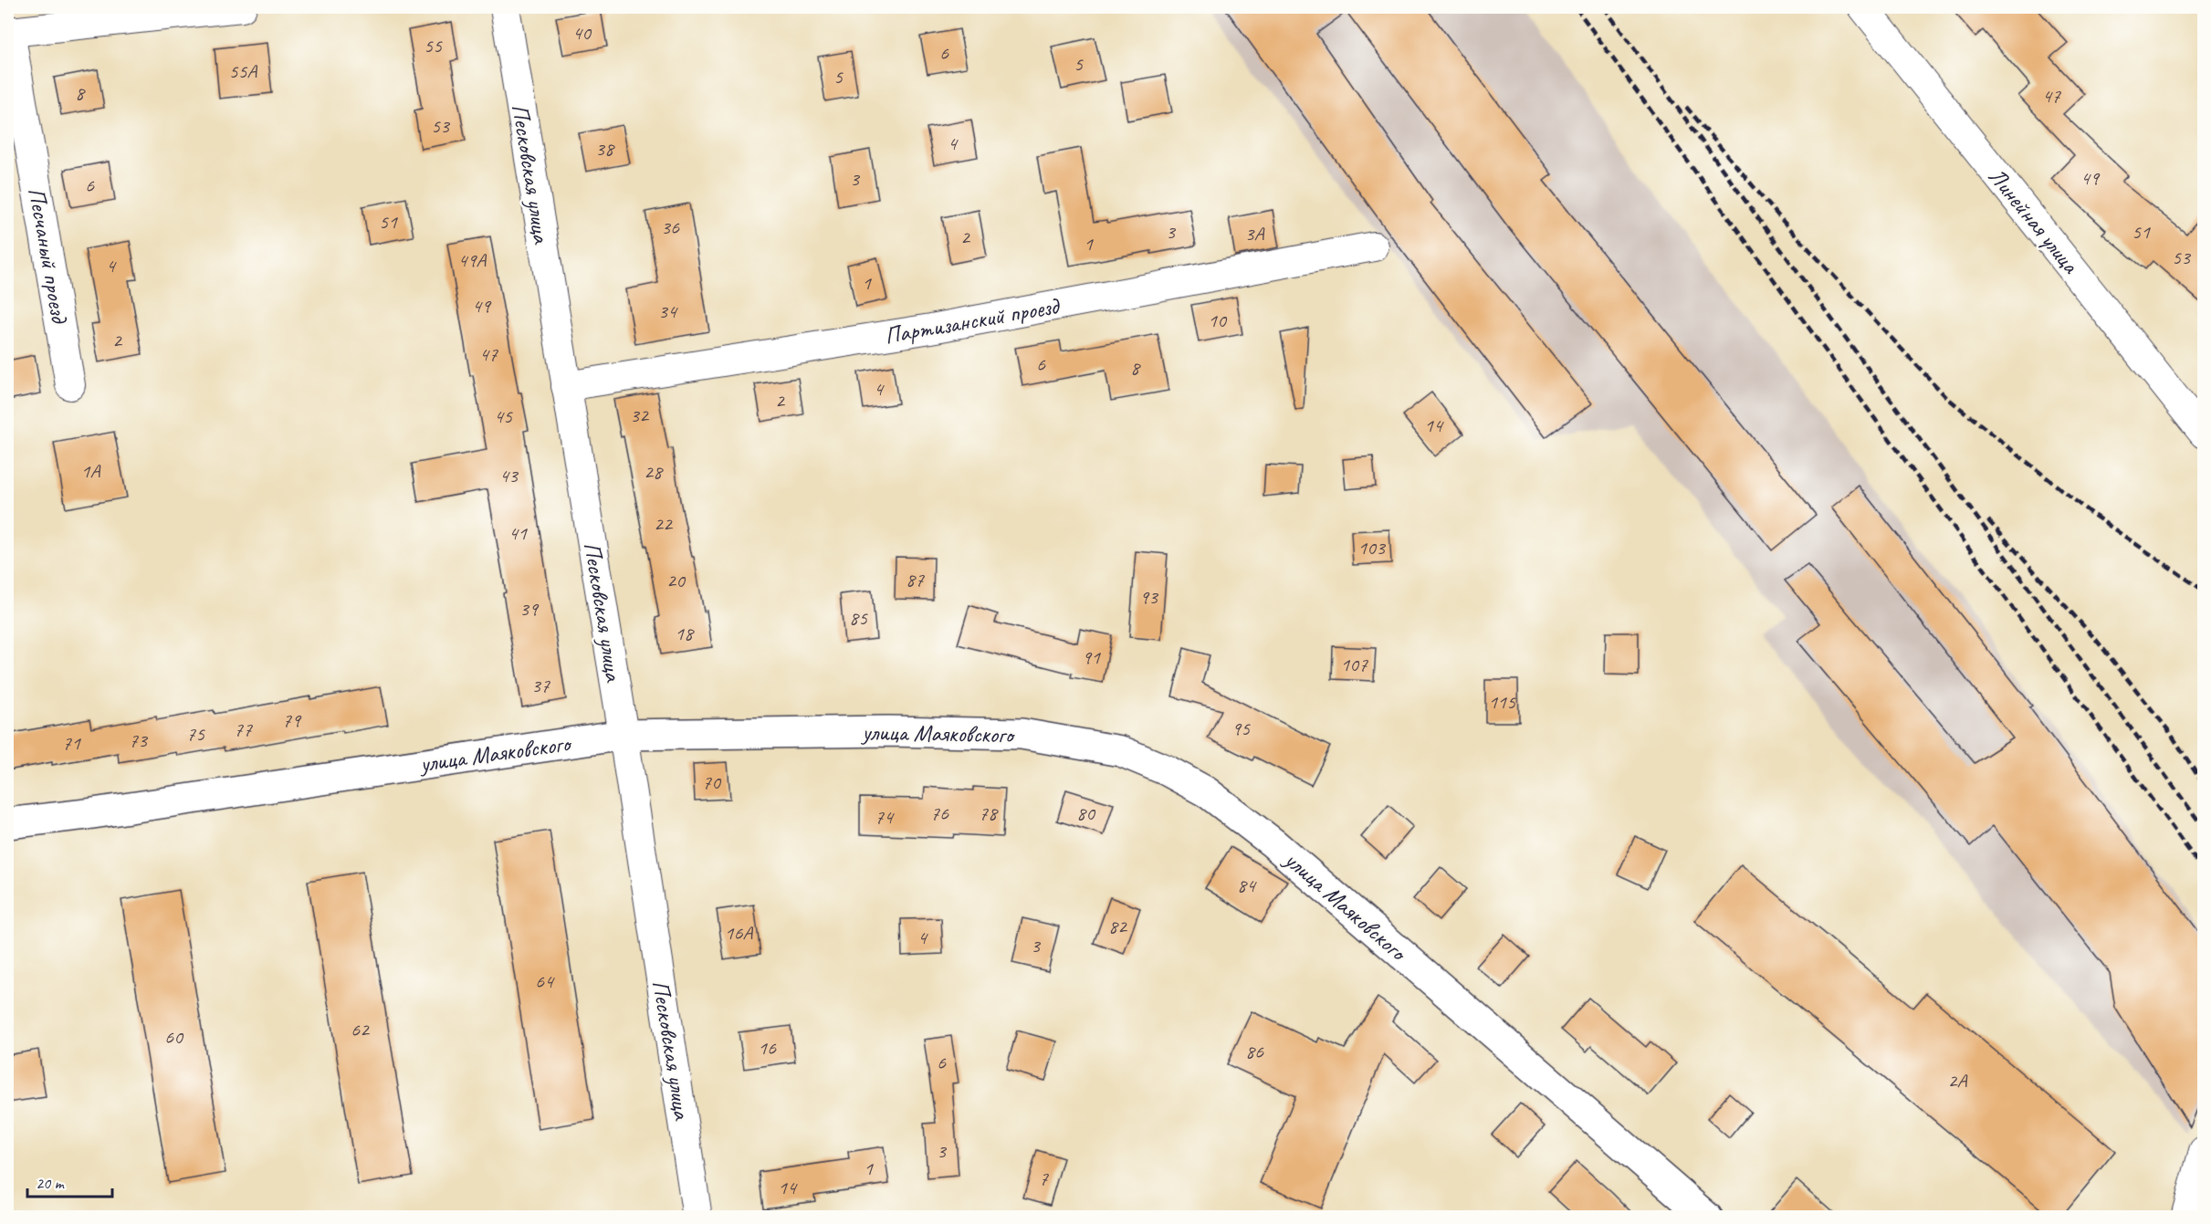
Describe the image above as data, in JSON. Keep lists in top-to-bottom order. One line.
{"streets":{"street":["Песковская улица","Линейная улица","Песчаный проезд","Партизанский проезд","улица Маяковского"]},"crossings":[["Песковская улица","Партизанский проезд"],["Песковская улица","улица Маяковского"]],"house_numbers":["40","55","6","5","55А","5","8","47","53","4","38","49","3","6","51","36","3","51","3А","2","1","53","49А","4","1","49","34","10","2","47","6","8","4","2","32","45","14","1А","28","43","22","41","103","87","20","93","39","85","18","91","107","37","115","79","95","77","75","73","71","70","76","78","80","74","84","82","16А","4","3","64","62","60","16","86","6","2А","3","1","7","14"],"scale_bar":"20 m"}
